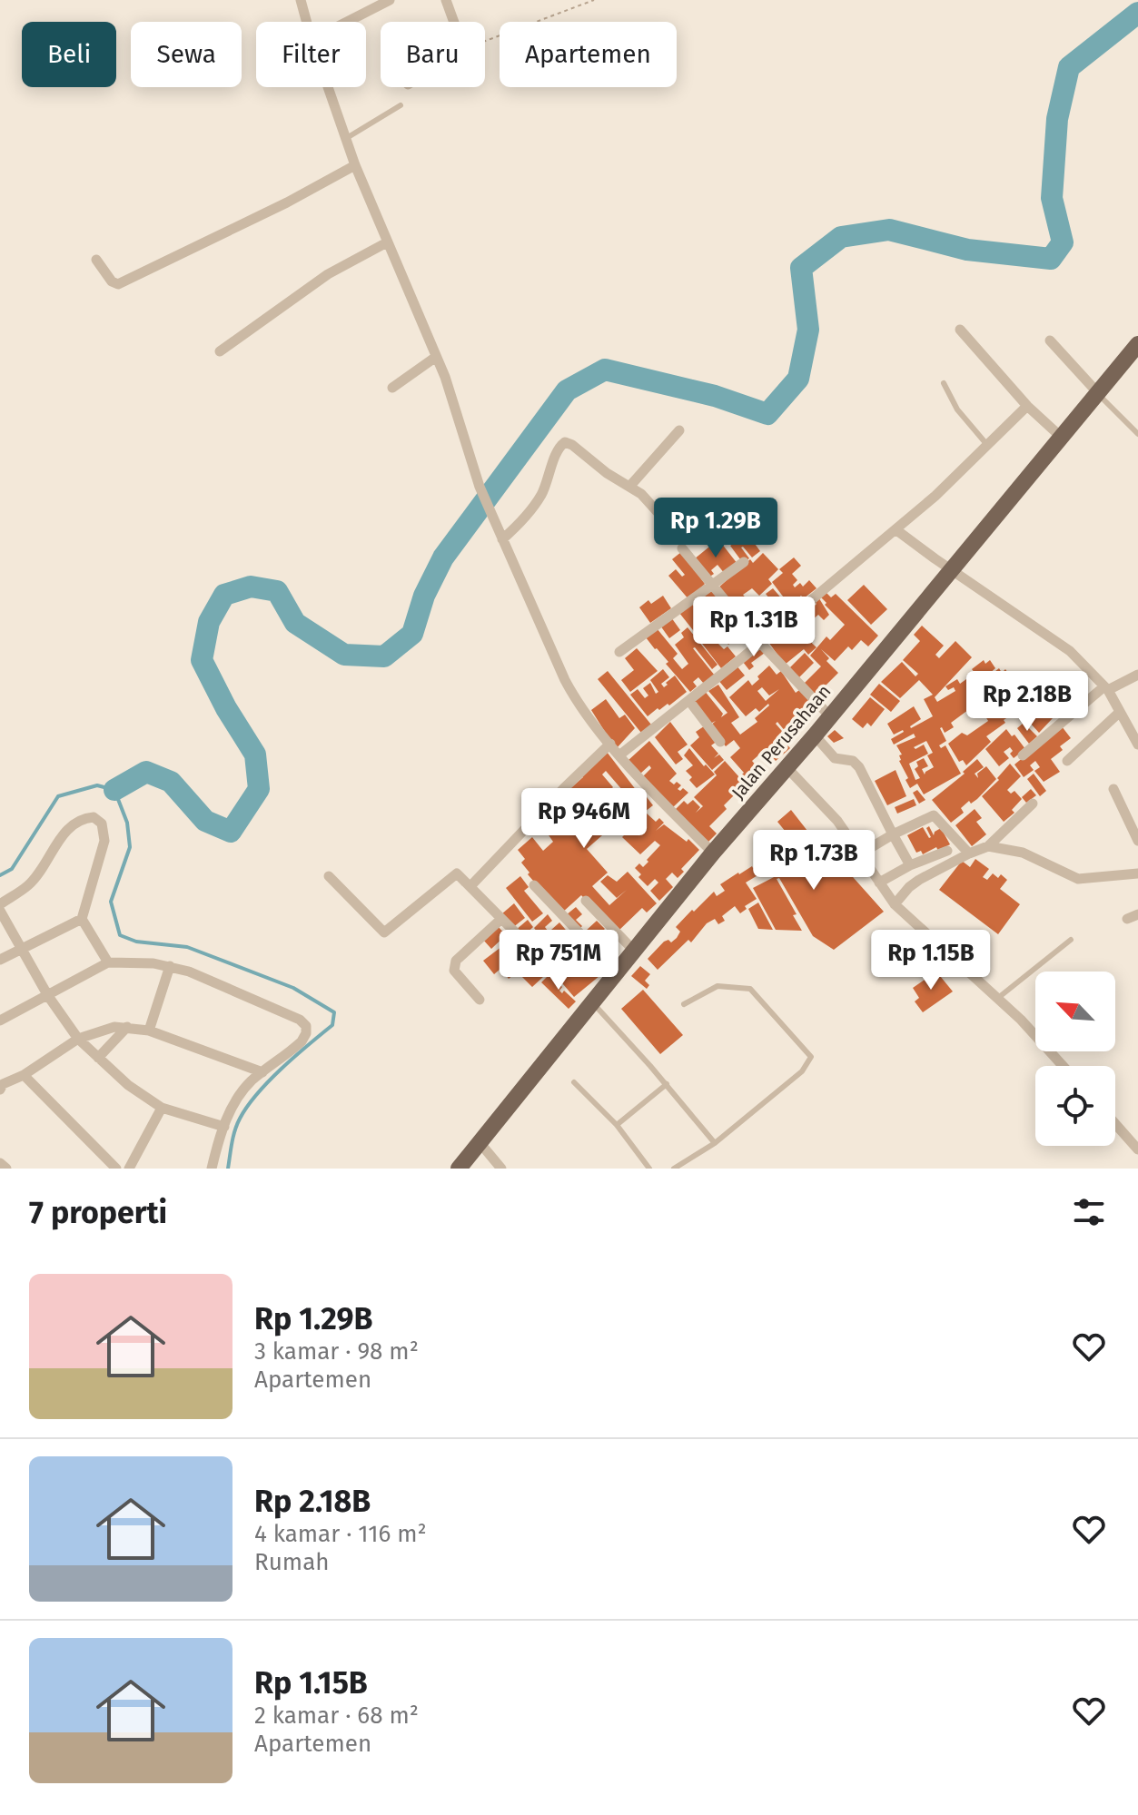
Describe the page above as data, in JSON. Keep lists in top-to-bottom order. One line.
{"streets":{"main road":["Jalan Perusahaan"]},"north":"top left","page":{"chip":["Beli","Sewa","Filter","Baru","Apartemen"],"price":["Rp 1.29B","Rp 1.31B","Rp 2.18B","Rp 946M","Rp 1.73B","Rp 751M","Rp 1.15B"],"heading":"7 properti","list":[{"name":"Rp 1.29B","note":"3 kamar · 98 m² · Apartemen"},{"name":"Rp 2.18B","note":"4 kamar · 116 m² · Rumah"},{"name":"Rp 1.15B","note":"2 kamar · 68 m² · Apartemen"}]}}
